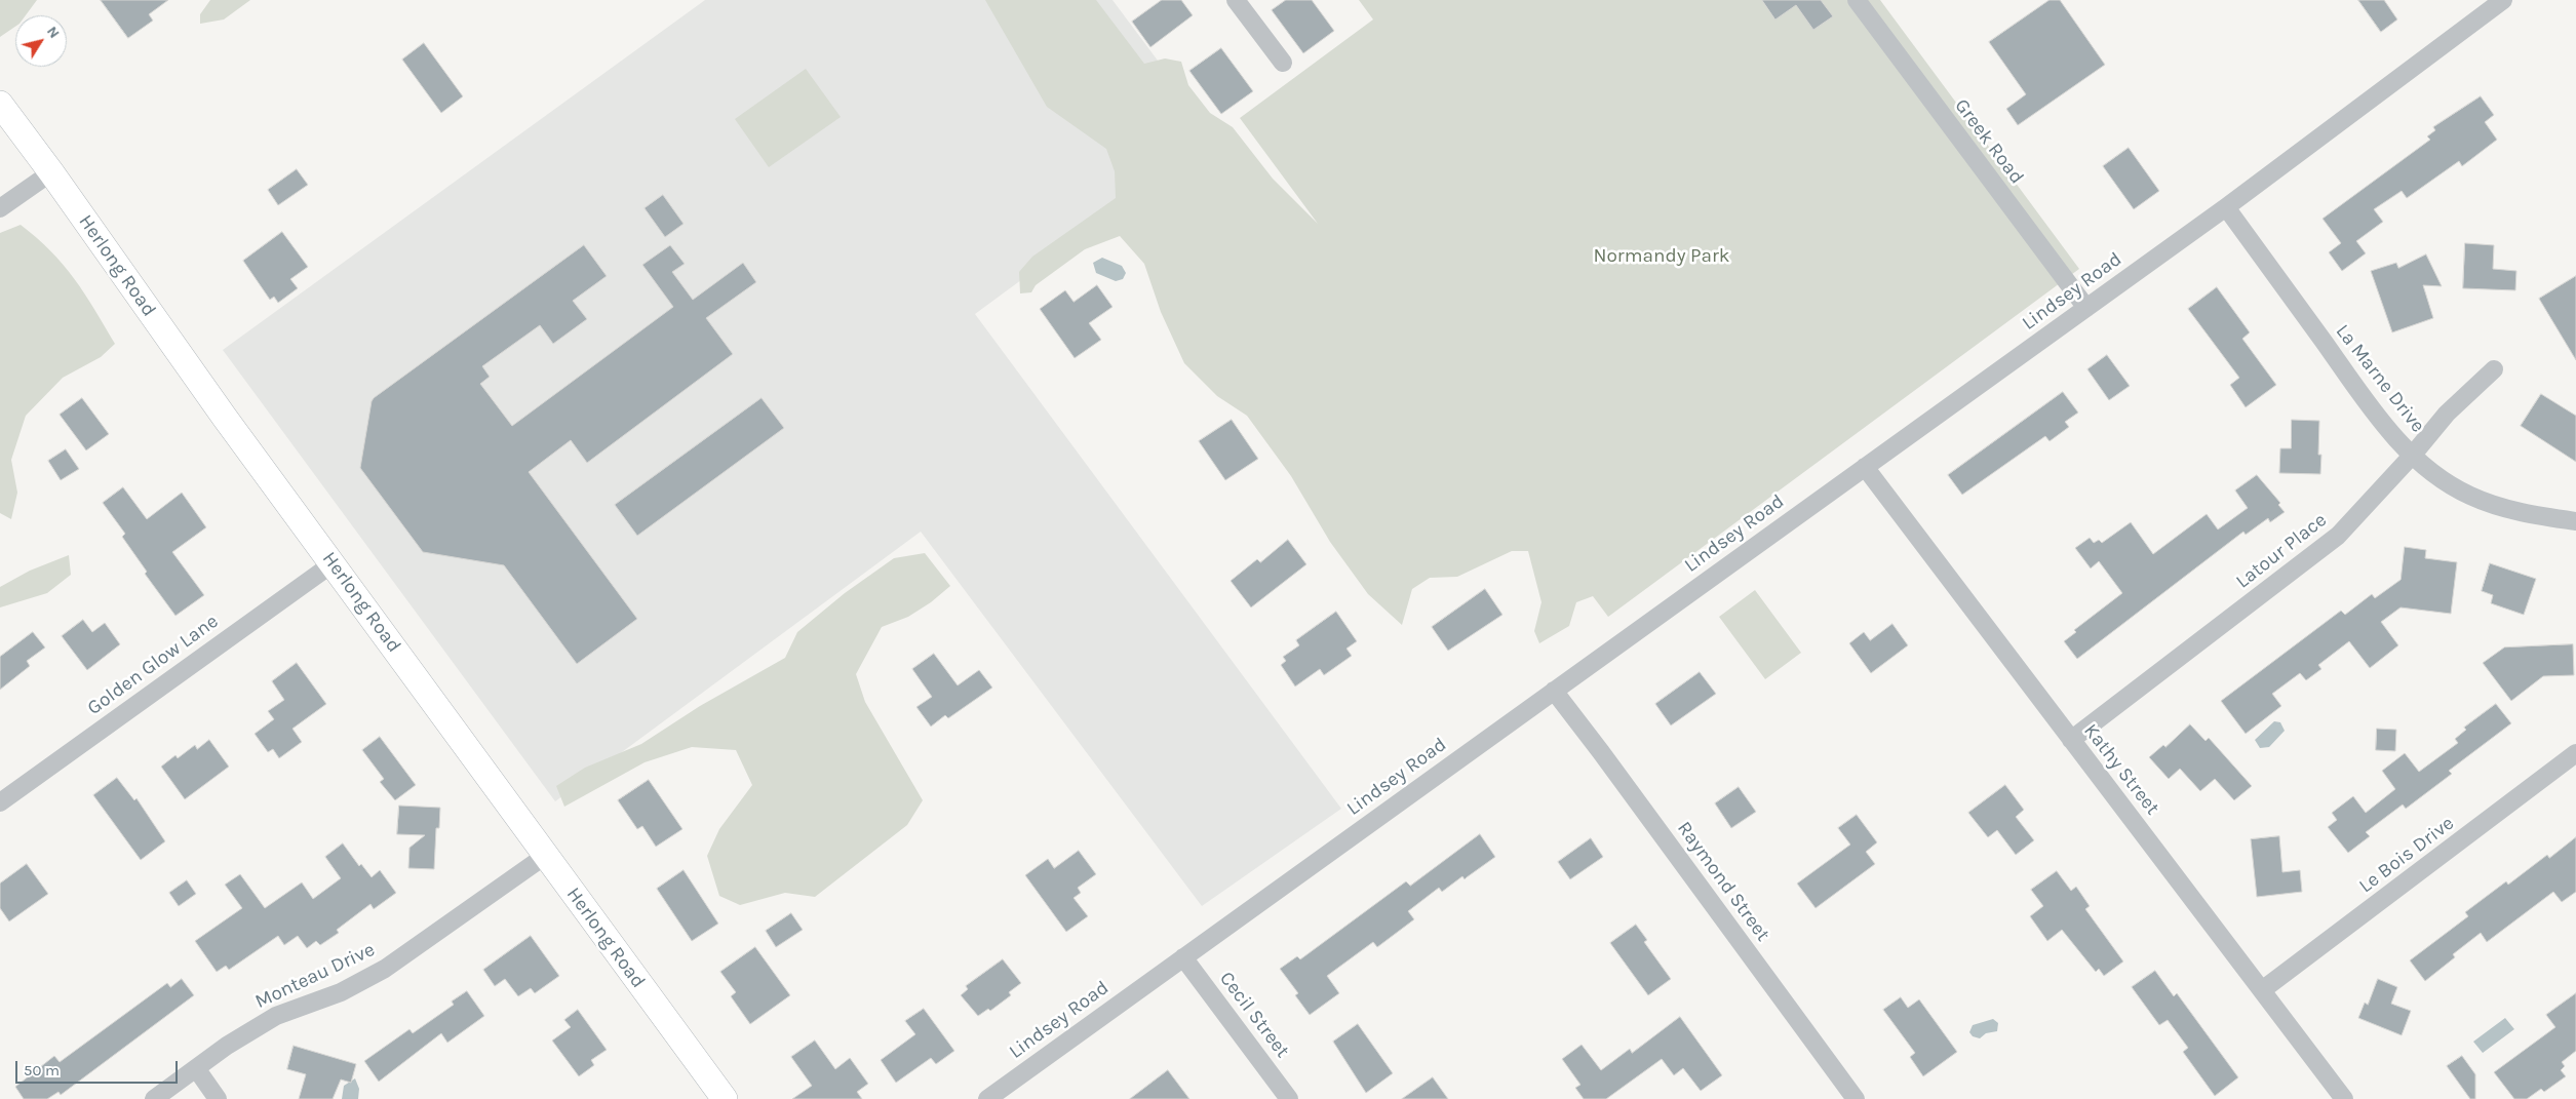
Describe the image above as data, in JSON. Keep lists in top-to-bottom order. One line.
{"streets":{"street":["Greek Road","Herlong Road","Lindsey Road","La Marne Drive","Latour Place","Golden Glow Lane","Kathy Street","Le Bois Drive","Raymond Street","Monteau Drive","Cecil Street"]},"crossings":[["Greek Road","Lindsey Road"],["Herlong Road","Golden Glow Lane"],["Herlong Road","Monteau Drive"],["Lindsey Road","La Marne Drive"],["Lindsey Road","Kathy Street"],["Lindsey Road","Raymond Street"],["Lindsey Road","Cecil Street"],["La Marne Drive","Latour Place"],["Latour Place","Kathy Street"],["Kathy Street","Le Bois Drive"]],"parks":["Normandy Park"],"scale_bar":"50 m","north":"top right"}
